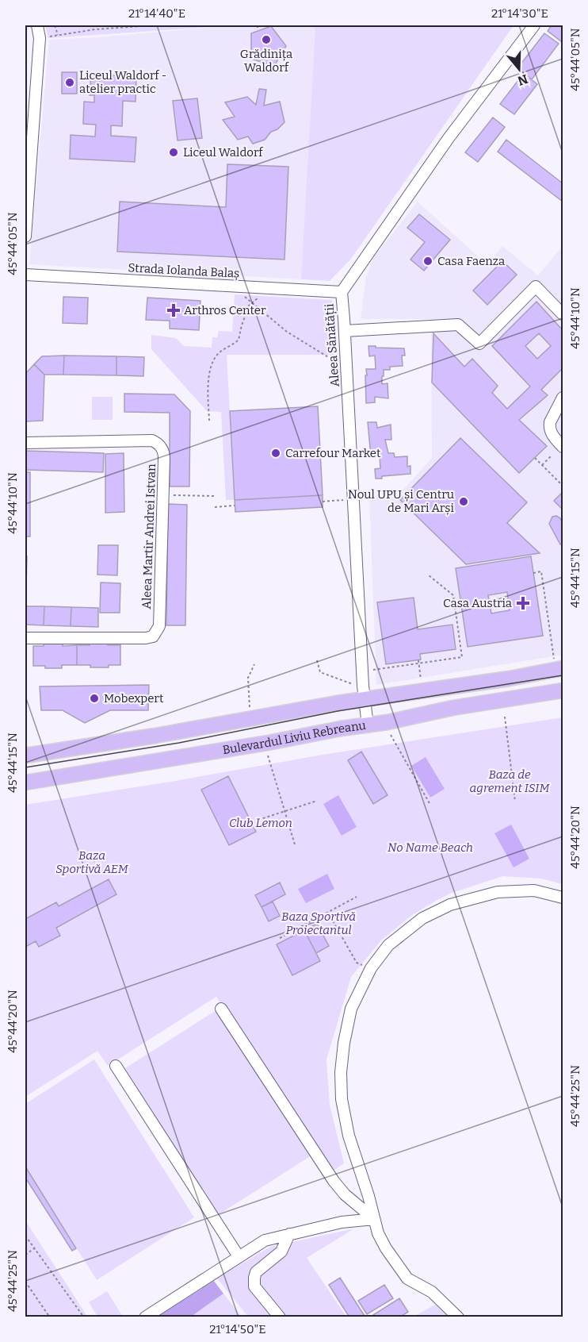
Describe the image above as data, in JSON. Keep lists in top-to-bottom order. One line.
{"streets":{"main road":["Bulevardul Liviu Rebreanu"],"street":["Strada Iolanda Balaș","Aleea Sănătății","Aleea Martir Andrei Istvan"]},"crossings":[["Strada Iolanda Balaș","Aleea Sănătății"],["Aleea Sănătății","Bulevardul Liviu Rebreanu"]],"parks":["Baza de agrement ISIM","Club Lemon","No Name Beach","Baza Sportivă AEM","Baza Sportivă Proiectantul"],"places":{"other":["Grădinița Waldorf","Liceul Waldorf - atelier practic","Liceul Waldorf","Casa Faenza","Carrefour Market","Noul UPU și Centru de Mari Arși","Mobexpert"],"health":["Arthros Center","Casa Austria"]},"north":"bottom","coordinates":["21°14'40\"E","21°14'30\"E","45°44'05\"N","45°44'10\"N","45°44'15\"N","45°44'20\"N","45°44'25\"N","21°14'50\"E"]}
